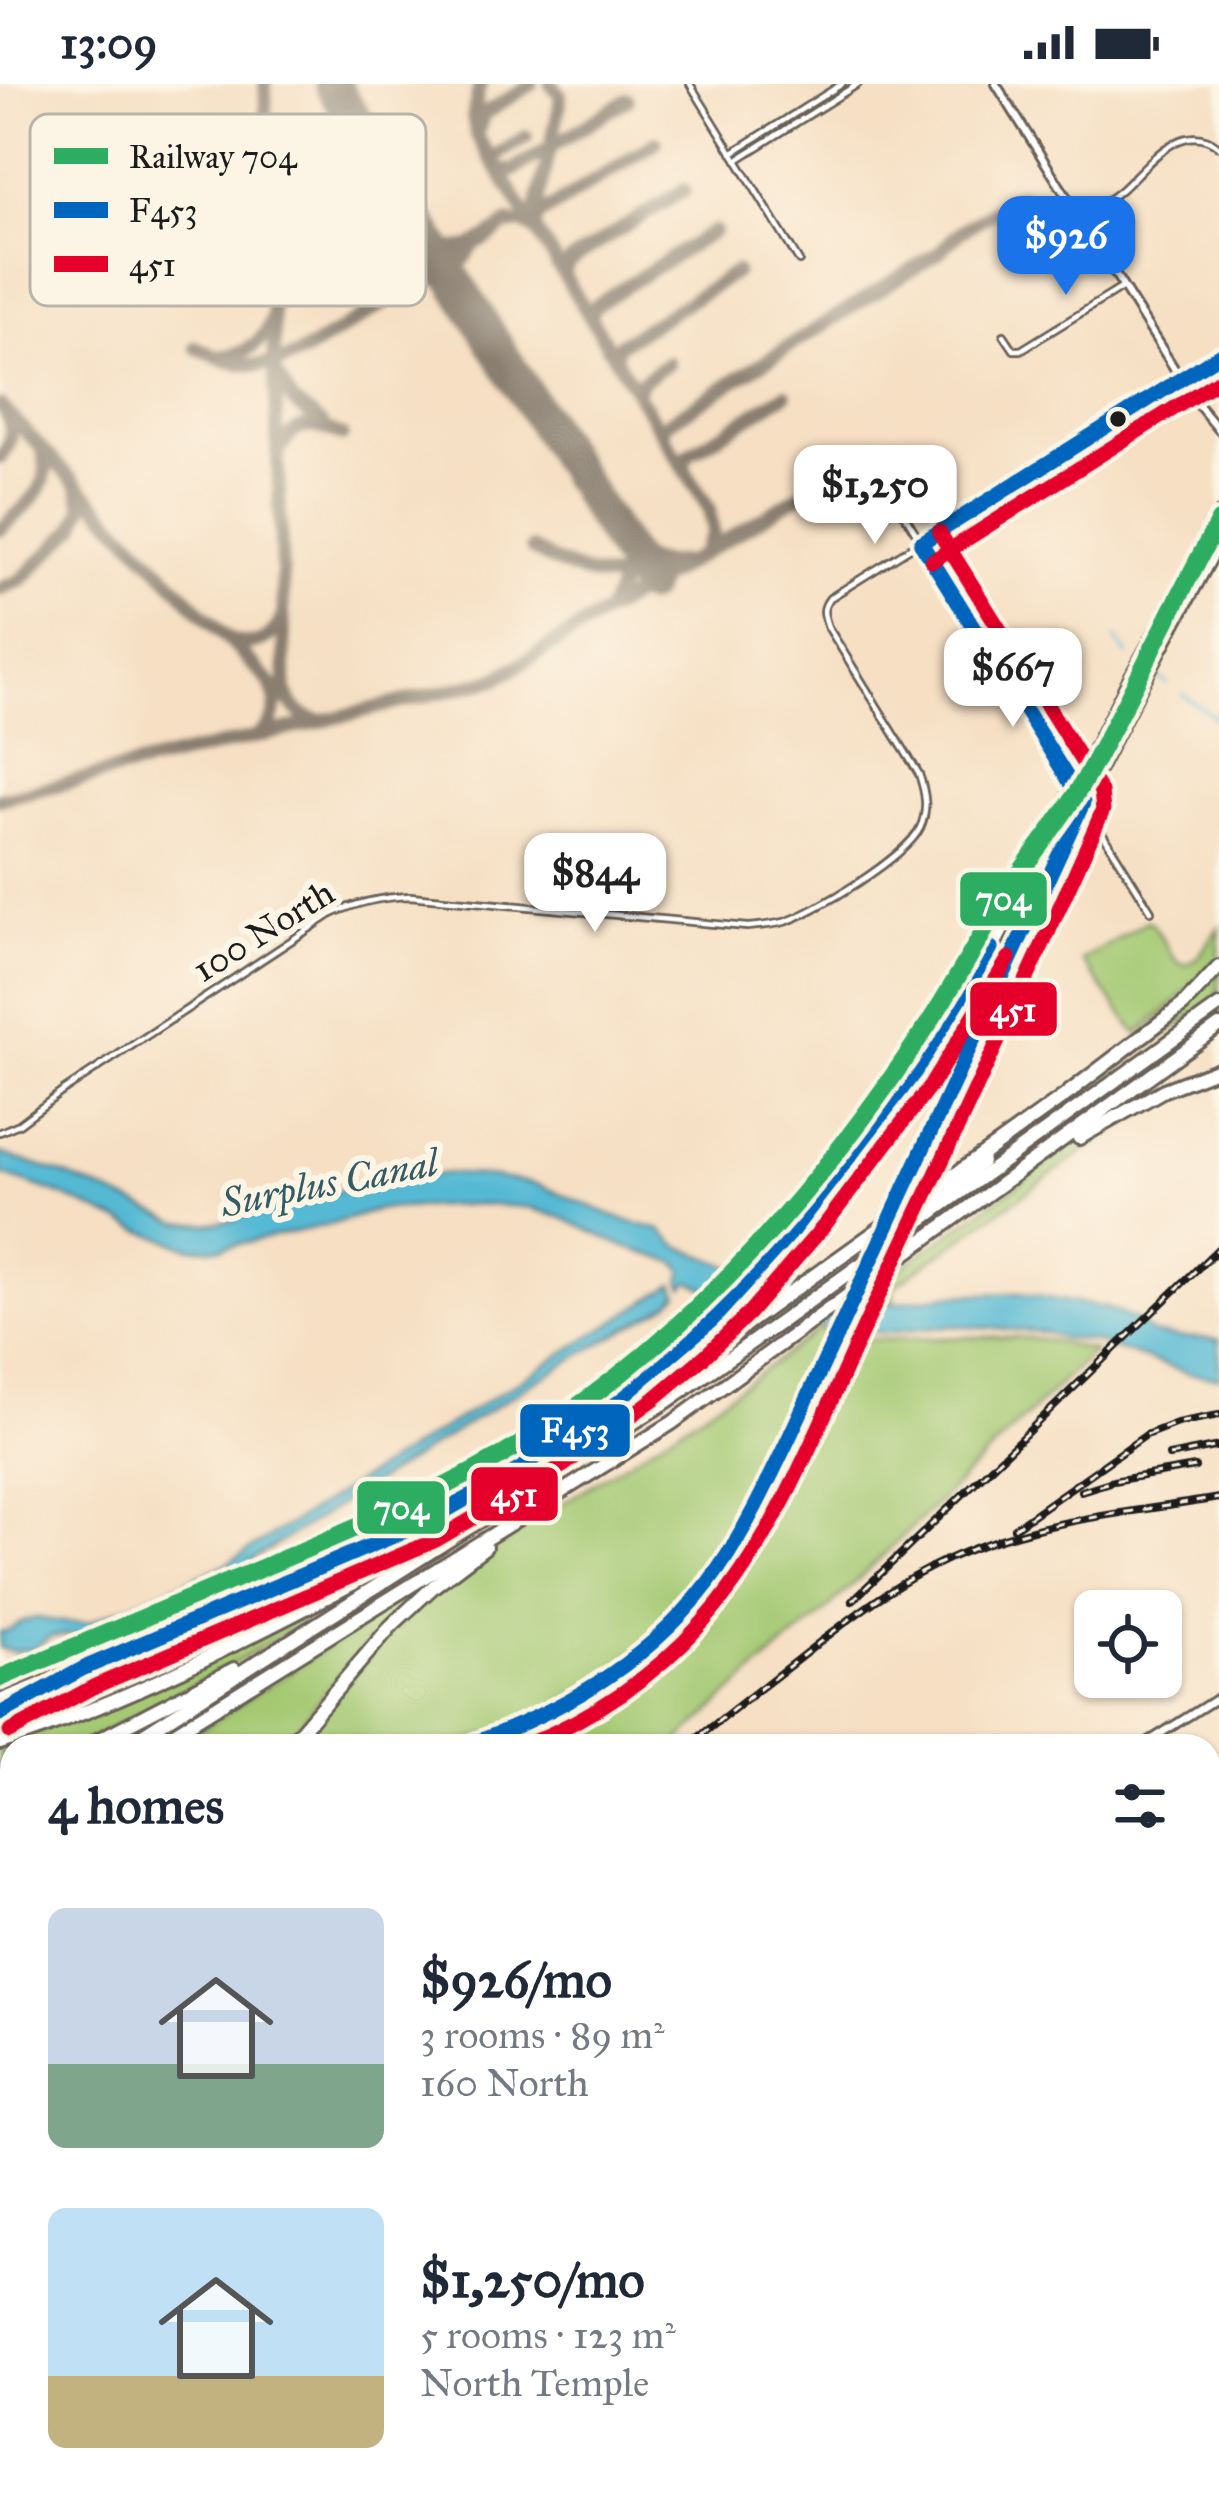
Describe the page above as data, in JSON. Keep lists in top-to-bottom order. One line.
{"streets":{"street":["100 North"]},"water":["Surplus Canal"],"lines":["transit line F453","transit line 451","rail line 704"],"legend":["Railway 704","F453","451"],"page":{"status":"13:09","price":["$926","$1,250","$667","$844"],"heading":"4 homes","list":[{"name":"$926/mo","note":"3 rooms · 89 m² · 160 North"},{"name":"$1,250/mo","note":"5 rooms · 123 m² · North Temple"}]}}
